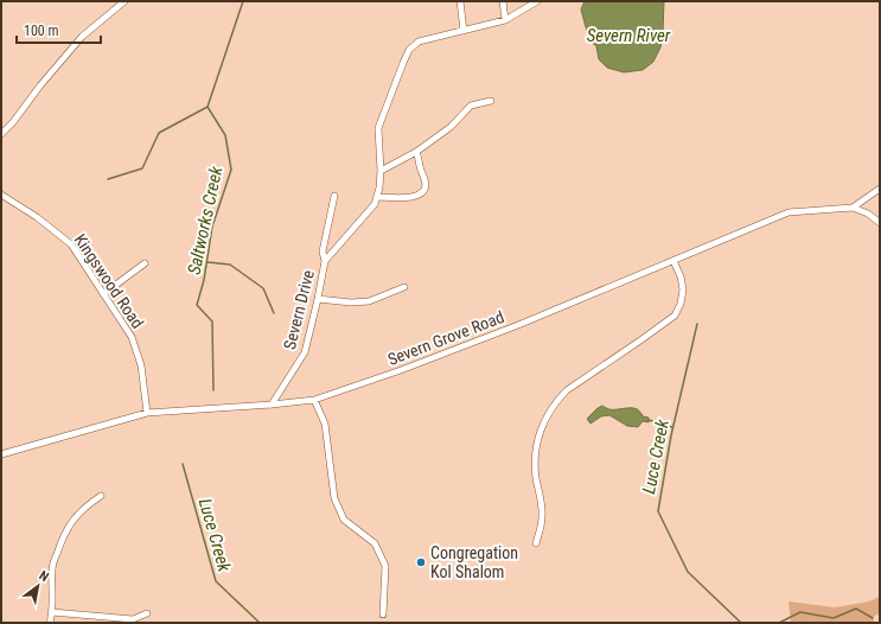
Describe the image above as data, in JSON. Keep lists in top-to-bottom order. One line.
{"streets":{"street":["Kingswood Road","Severn Drive","Severn Grove Road"]},"crossings":[["Kingswood Road","Severn Grove Road"],["Severn Drive","Severn Grove Road"]],"water":["Severn River","Saltworks Creek","Luce Creek"],"places":["Congregation Kol Shalom"],"scale_bar":"100 m","north":"top right"}
